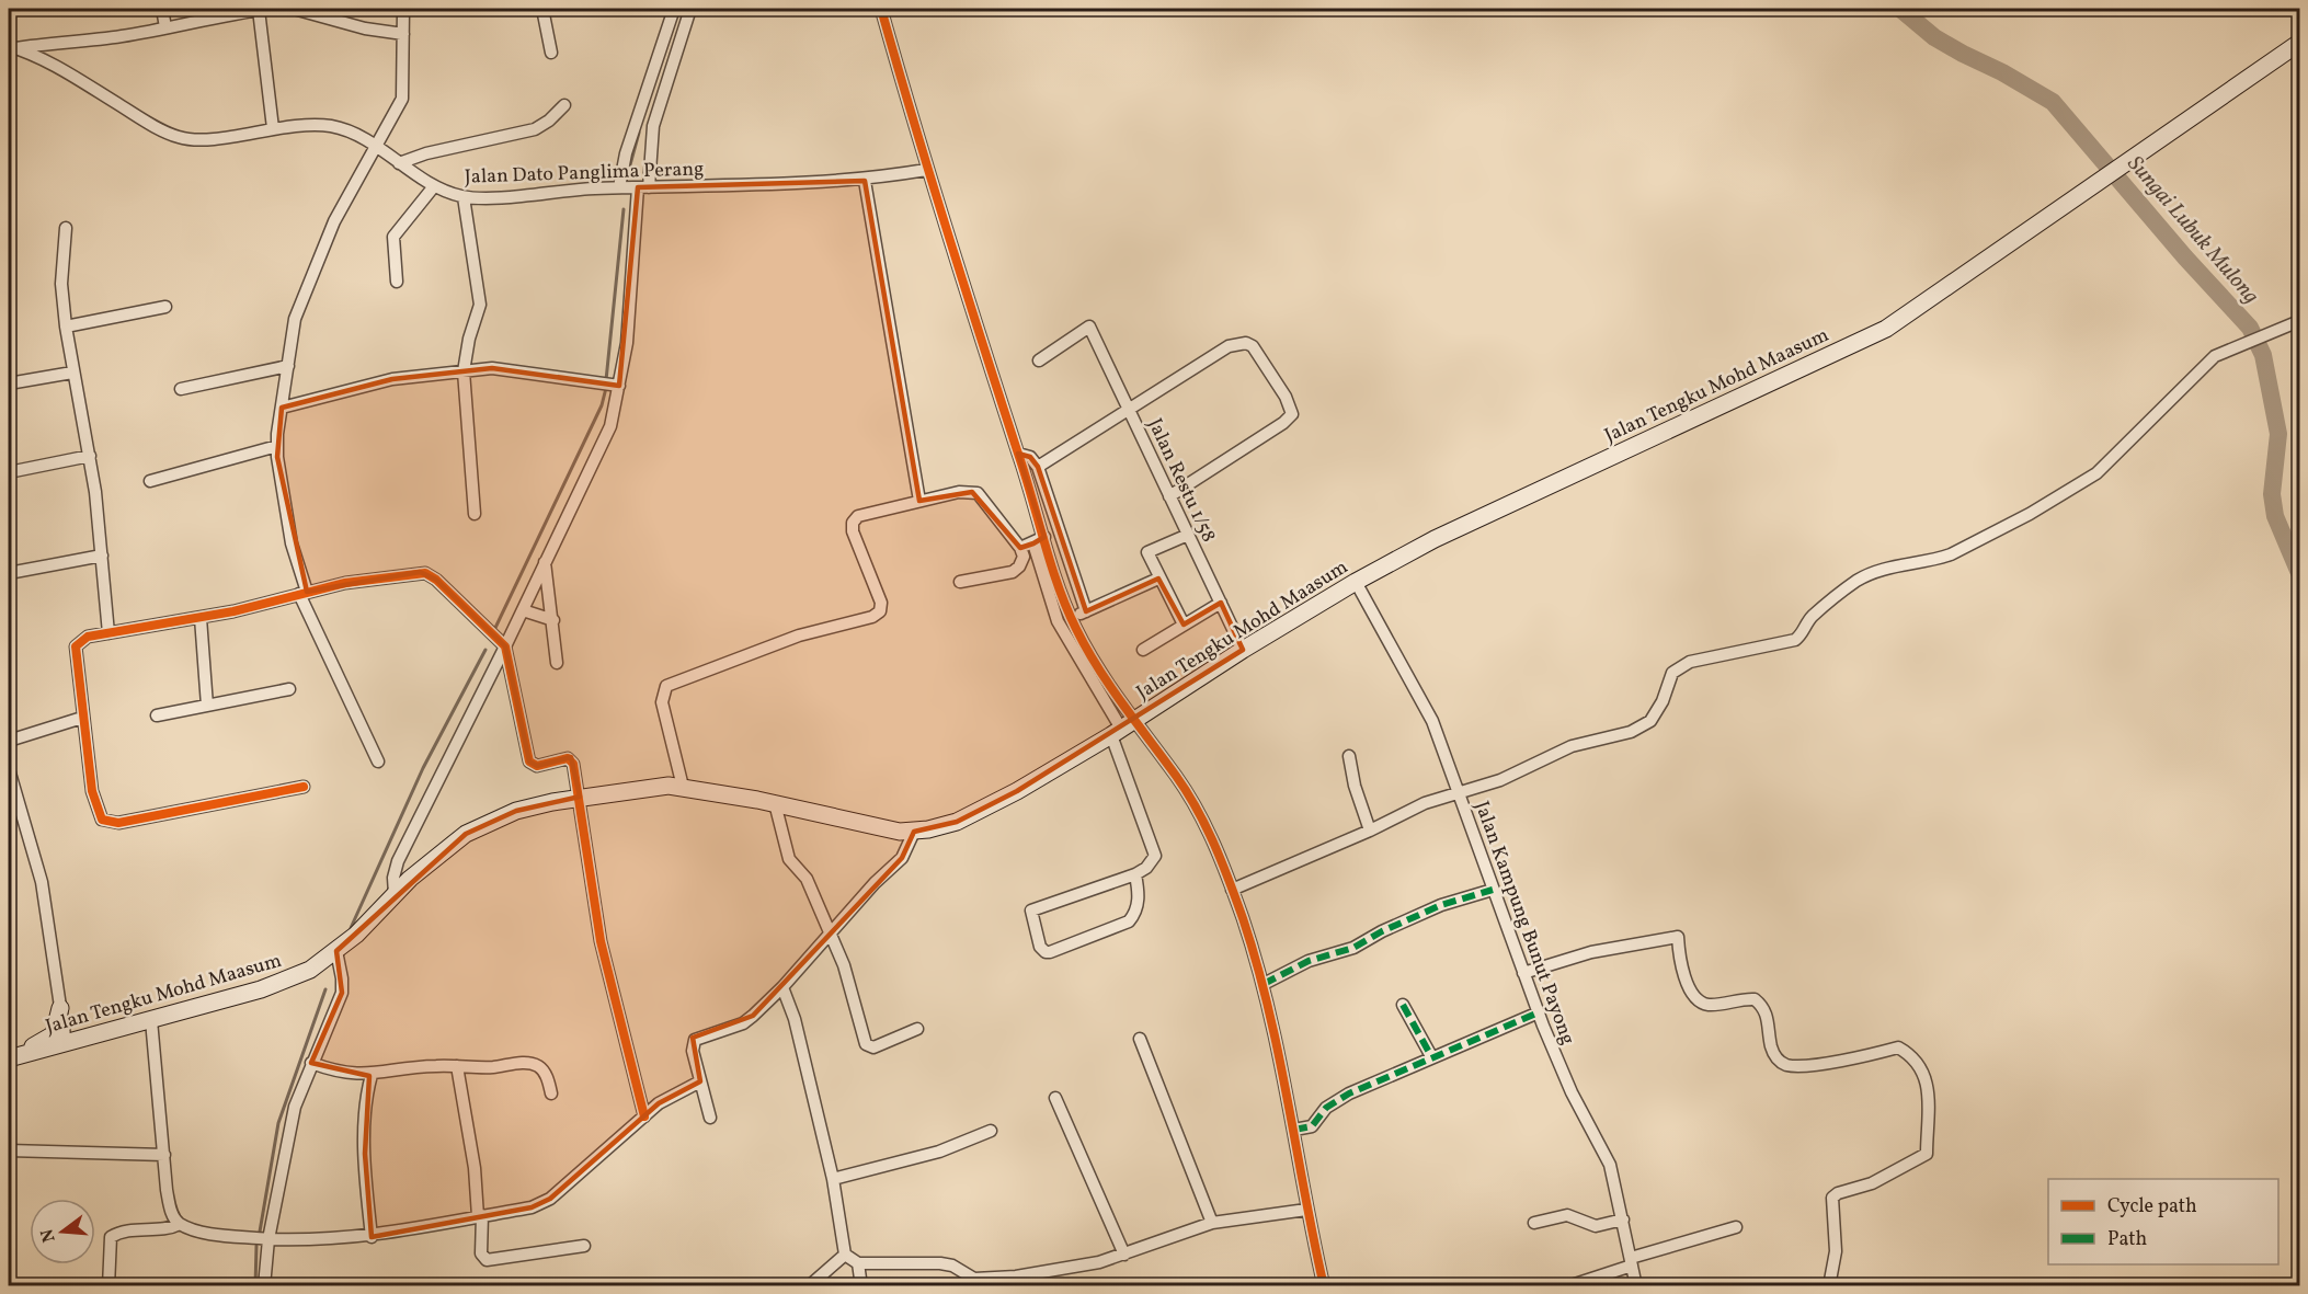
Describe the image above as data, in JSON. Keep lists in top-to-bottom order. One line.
{"streets":{"main road":["Jalan Tengku Mohd Maasum"],"street":["Jalan Dato Panglima Perang","Jalan Restu 1/58","Jalan Kampung Bunut Payong"]},"crossings":[["Jalan Tengku Mohd Maasum","Jalan Restu 1/58"],["Jalan Tengku Mohd Maasum","Jalan Kampung Bunut Payong"]],"water":["Sungai Lubuk Mulong"],"legend":["Cycle path","Path"],"north":"left"}
